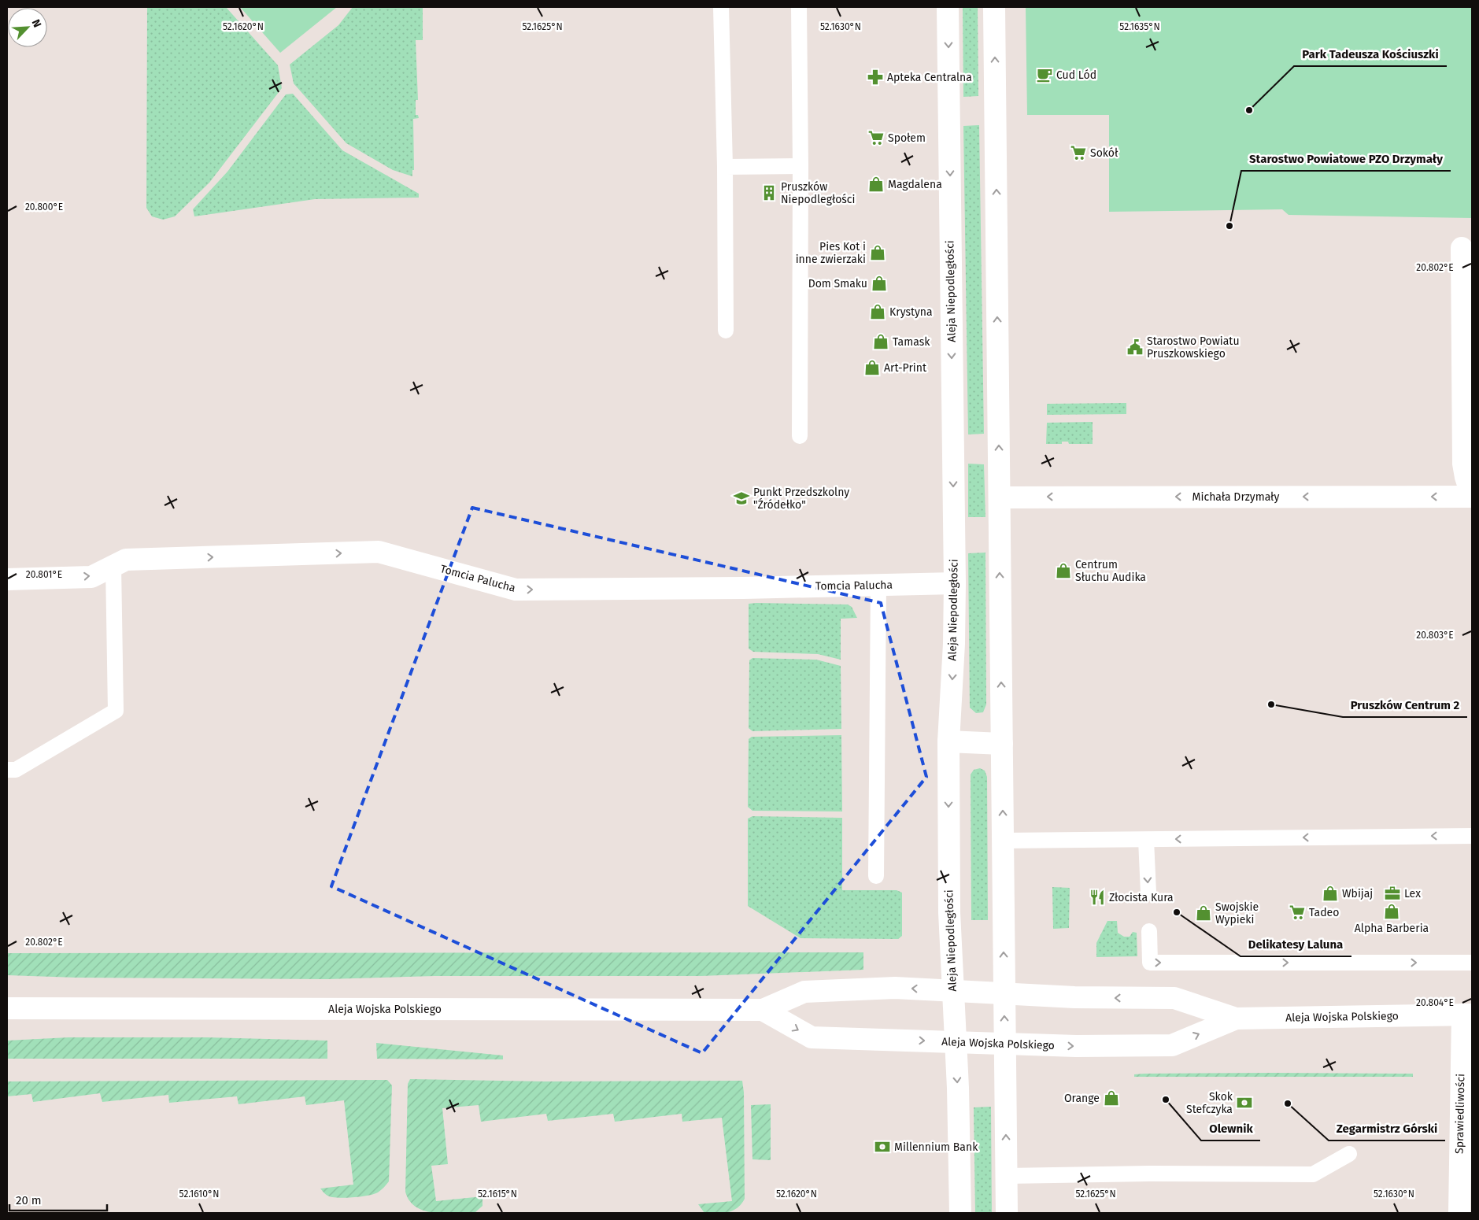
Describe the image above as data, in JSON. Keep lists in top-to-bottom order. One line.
{"streets":{"street":["Aleja Niepodległości","Michała Drzymały","Tomcia Palucha","Aleja Wojska Polskiego","Sprawiedliwości"]},"crossings":[["Aleja Niepodległości","Tomcia Palucha"],["Aleja Niepodległości","Aleja Wojska Polskiego"],["Aleja Wojska Polskiego","Sprawiedliwości"]],"one_way":["Michała Drzymały","Tomcia Palucha"],"places":{"cafe":["Cud Lód"],"pharmacy":["Apteka Centralna"],"other":["Park Tadeusza Kościuszki","Starostwo Powiatowe PZO Drzymały","Pruszków Centrum 2","Delikatesy Laluna","Olewnik","Zegarmistrz Górski"],"supermarket":["Społem","Sokół","Tadeo"],"shop":["Magdalena","Pies Kot i inne zwierzaki","Dom Smaku","Krystyna","Tamask","Art-Print","Centrum Słuchu Audika","Wbijaj","Alpha Barberia","Swojskie Wypieki","Orange"],"building":["Pruszków Niepodległości"],"public building":["Starostwo Powiatu Pruszkowskiego"],"school or university":["Punkt Przedszkolny \"Źródełko\""],"office":["Lex"],"restaurant":["Złocista Kura"],"bank":["Skok Stefczyka","Millennium Bank"]},"scale_bar":"20 m","north":"top right","coordinates":["52.1620°N","52.1625°N","52.1630°N","52.1635°N","20.800°E","20.802°E","20.801°E","20.803°E","20.804°E","52.1610°N","52.1615°N"]}
